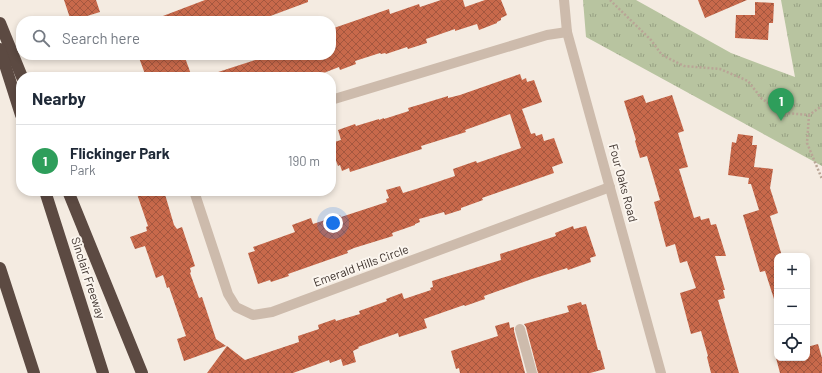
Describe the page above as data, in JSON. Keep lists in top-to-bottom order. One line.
{"streets":{"highway":["Sinclair Freeway"],"street":["Four Oaks Road","Emerald Hills Circle"]},"crossings":[["Four Oaks Road","Emerald Hills Circle"]],"page":{"search":"Search here","heading":"Nearby","pins":"1","list":[{"mark":"1","name":"Flickinger Park","note":"Park","value":"190 m"}],"map_buttons":["+","−"]}}
